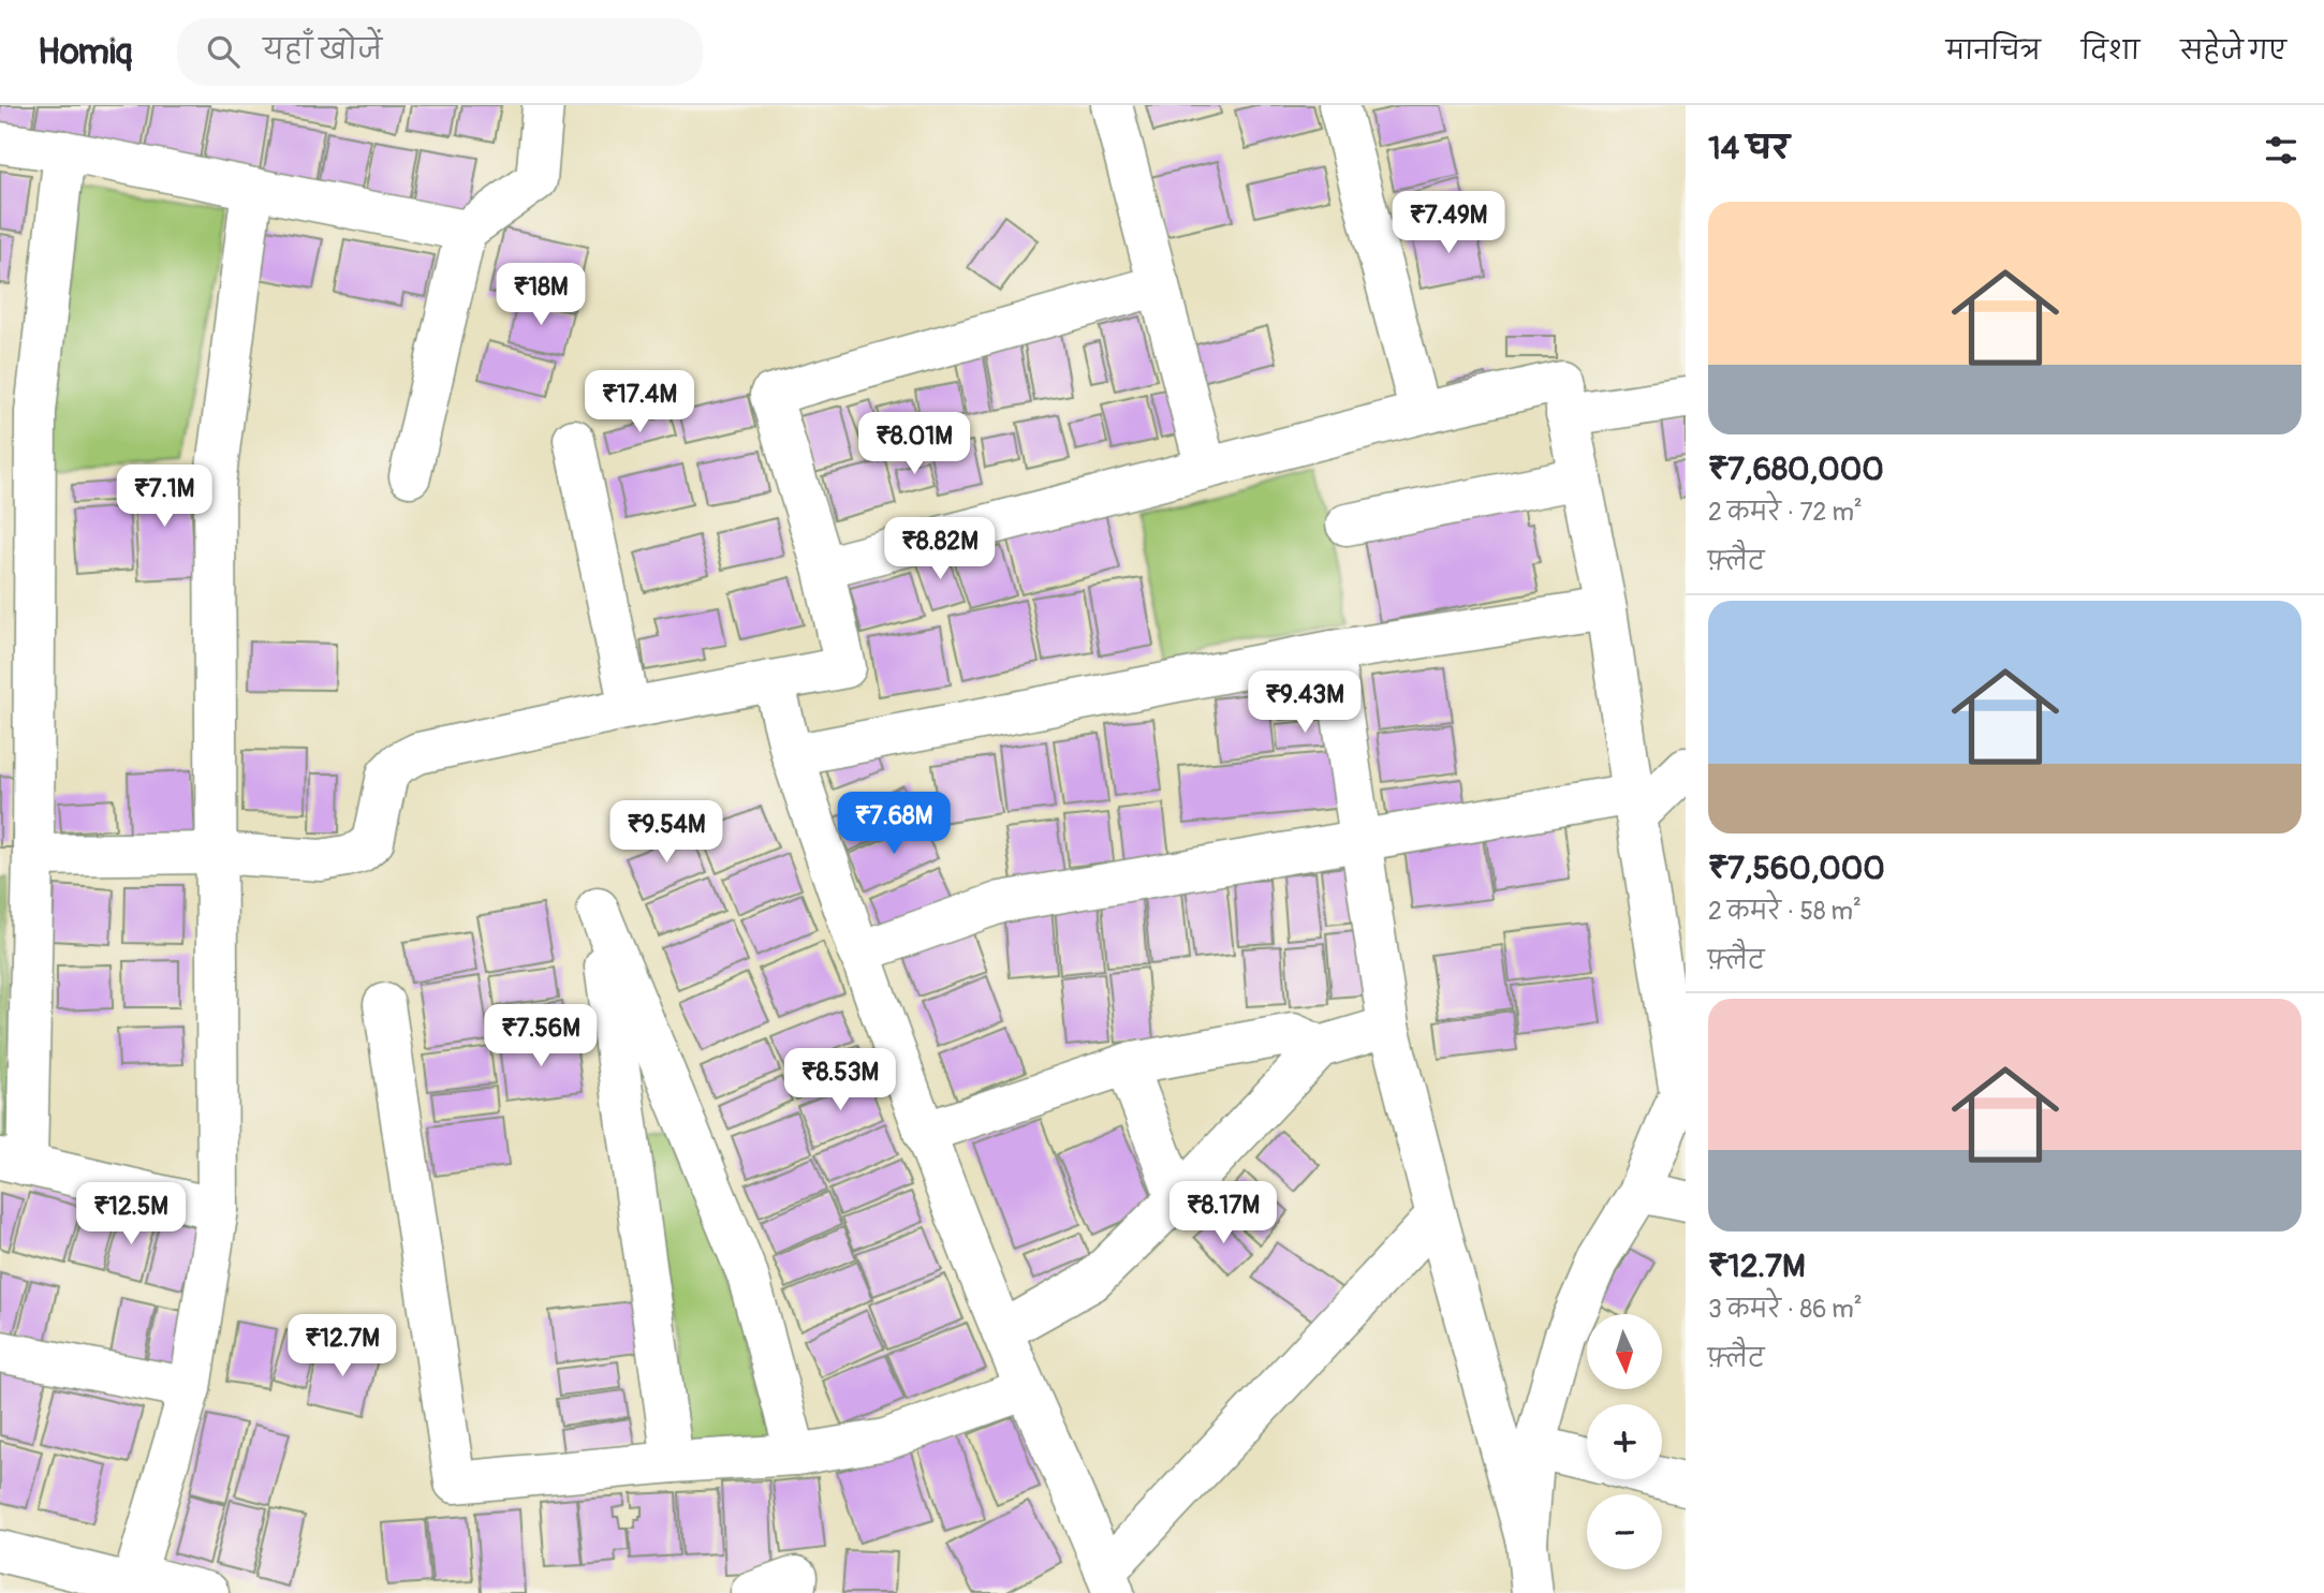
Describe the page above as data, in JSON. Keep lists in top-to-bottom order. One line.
{"north":"bottom","page":{"header":"Homiq","search":"यहाँ खोजें","nav":["मानचित्र","दिशा","सहेजे गए"],"heading":"14 घर","price":["₹7.49M","₹18M","₹17.4M","₹8.01M","₹7.1M","₹8.82M","₹9.43M","₹7.68M","₹9.54M","₹7.56M","₹8.53M","₹8.17M","₹12.5M","₹12.7M"],"list":[{"name":"₹7,680,000","note":"2 कमरे · 72 m² · फ़्लैट"},{"name":"₹7,560,000","note":"2 कमरे · 58 m² · फ़्लैट"},{"name":"₹12.7M","note":"3 कमरे · 86 m² · फ़्लैट"}],"map_buttons":["+","−"]}}
